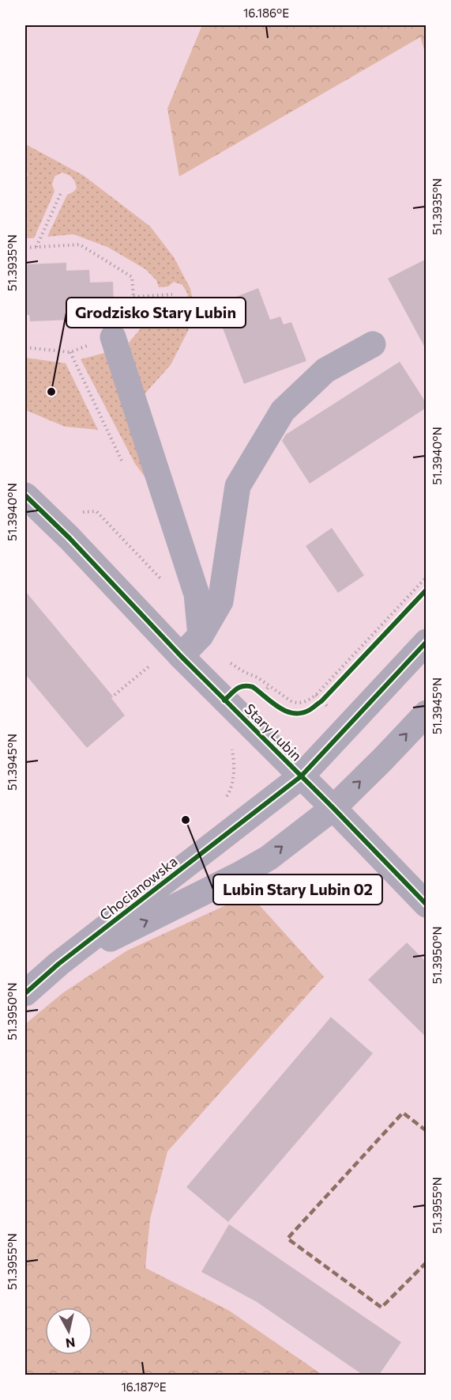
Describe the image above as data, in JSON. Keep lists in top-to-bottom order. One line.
{"streets":{"street":["Stary Lubin","Chocianowska"]},"crossings":[["Stary Lubin","Chocianowska"]],"places":["Grodzisko Stary Lubin","Lubin Stary Lubin 02"],"north":"bottom","coordinates":["16.186°E","51.3935°N","51.3940°N","51.3945°N","51.3950°N","51.3955°N","16.187°E"]}
